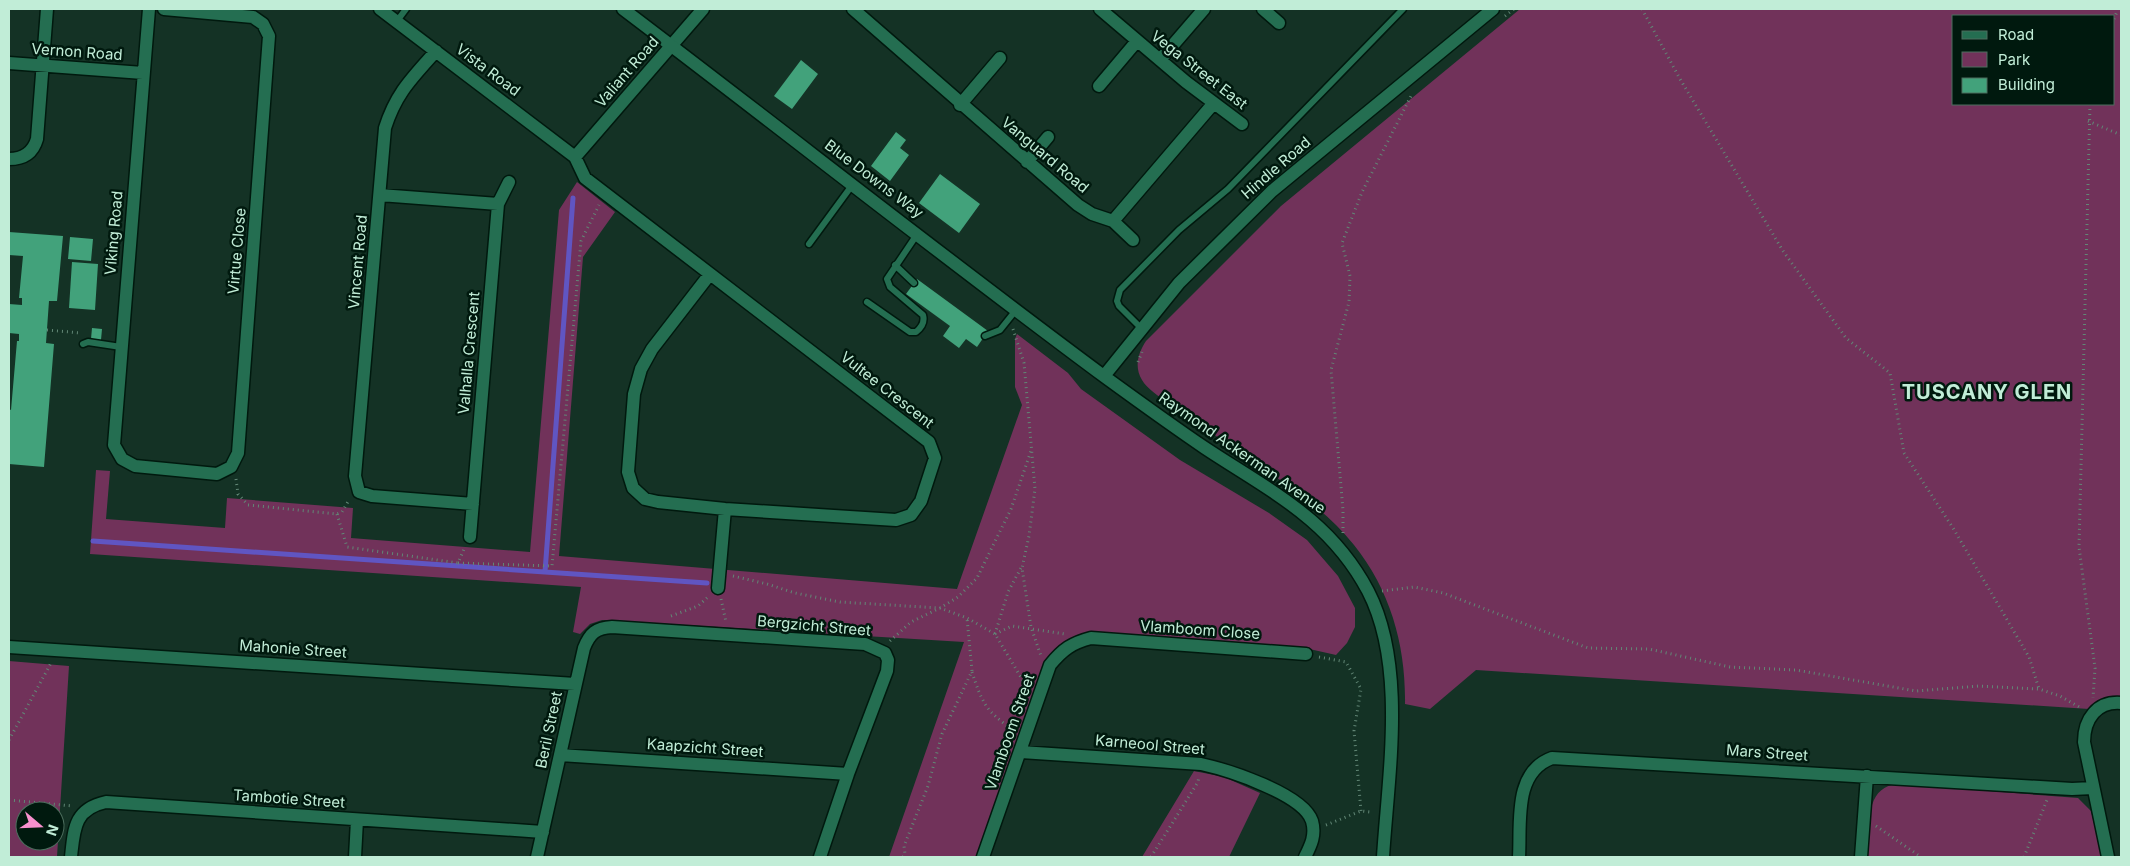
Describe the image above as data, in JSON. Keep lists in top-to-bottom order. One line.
{"streets":{"street":["Vernon Road","Vista Road","Vega Street East","Valiant Road","Vanguard Road","Hindle Road","Blue Downs Way","Viking Road","Virtue Close","Vincent Road","Valhalla Crescent","Vultee Crescent","Raymond Ackerman Avenue","Bergzicht Street","Vlamboom Close","Mahonie Street","Beril Street","Vlamboom Street","Karneool Street","Kaapzicht Street","Mars Street","Tambotie Street"]},"crossings":[["Vernon Road","Viking Road"],["Vista Road","Valiant Road"],["Vista Road","Vincent Road"],["Vista Road","Vultee Crescent"],["Valiant Road","Blue Downs Way"],["Valiant Road","Vultee Crescent"],["Hindle Road","Blue Downs Way"],["Hindle Road","Raymond Ackerman Avenue"],["Blue Downs Way","Raymond Ackerman Avenue"],["Viking Road","Virtue Close"],["Bergzicht Street","Beril Street"],["Bergzicht Street","Kaapzicht Street"],["Vlamboom Close","Vlamboom Street"],["Mahonie Street","Beril Street"],["Beril Street","Kaapzicht Street"],["Beril Street","Tambotie Street"],["Vlamboom Street","Karneool Street"]],"districts":["TUSCANY GLEN"],"legend":["Road","Park","Building"],"north":"right"}
